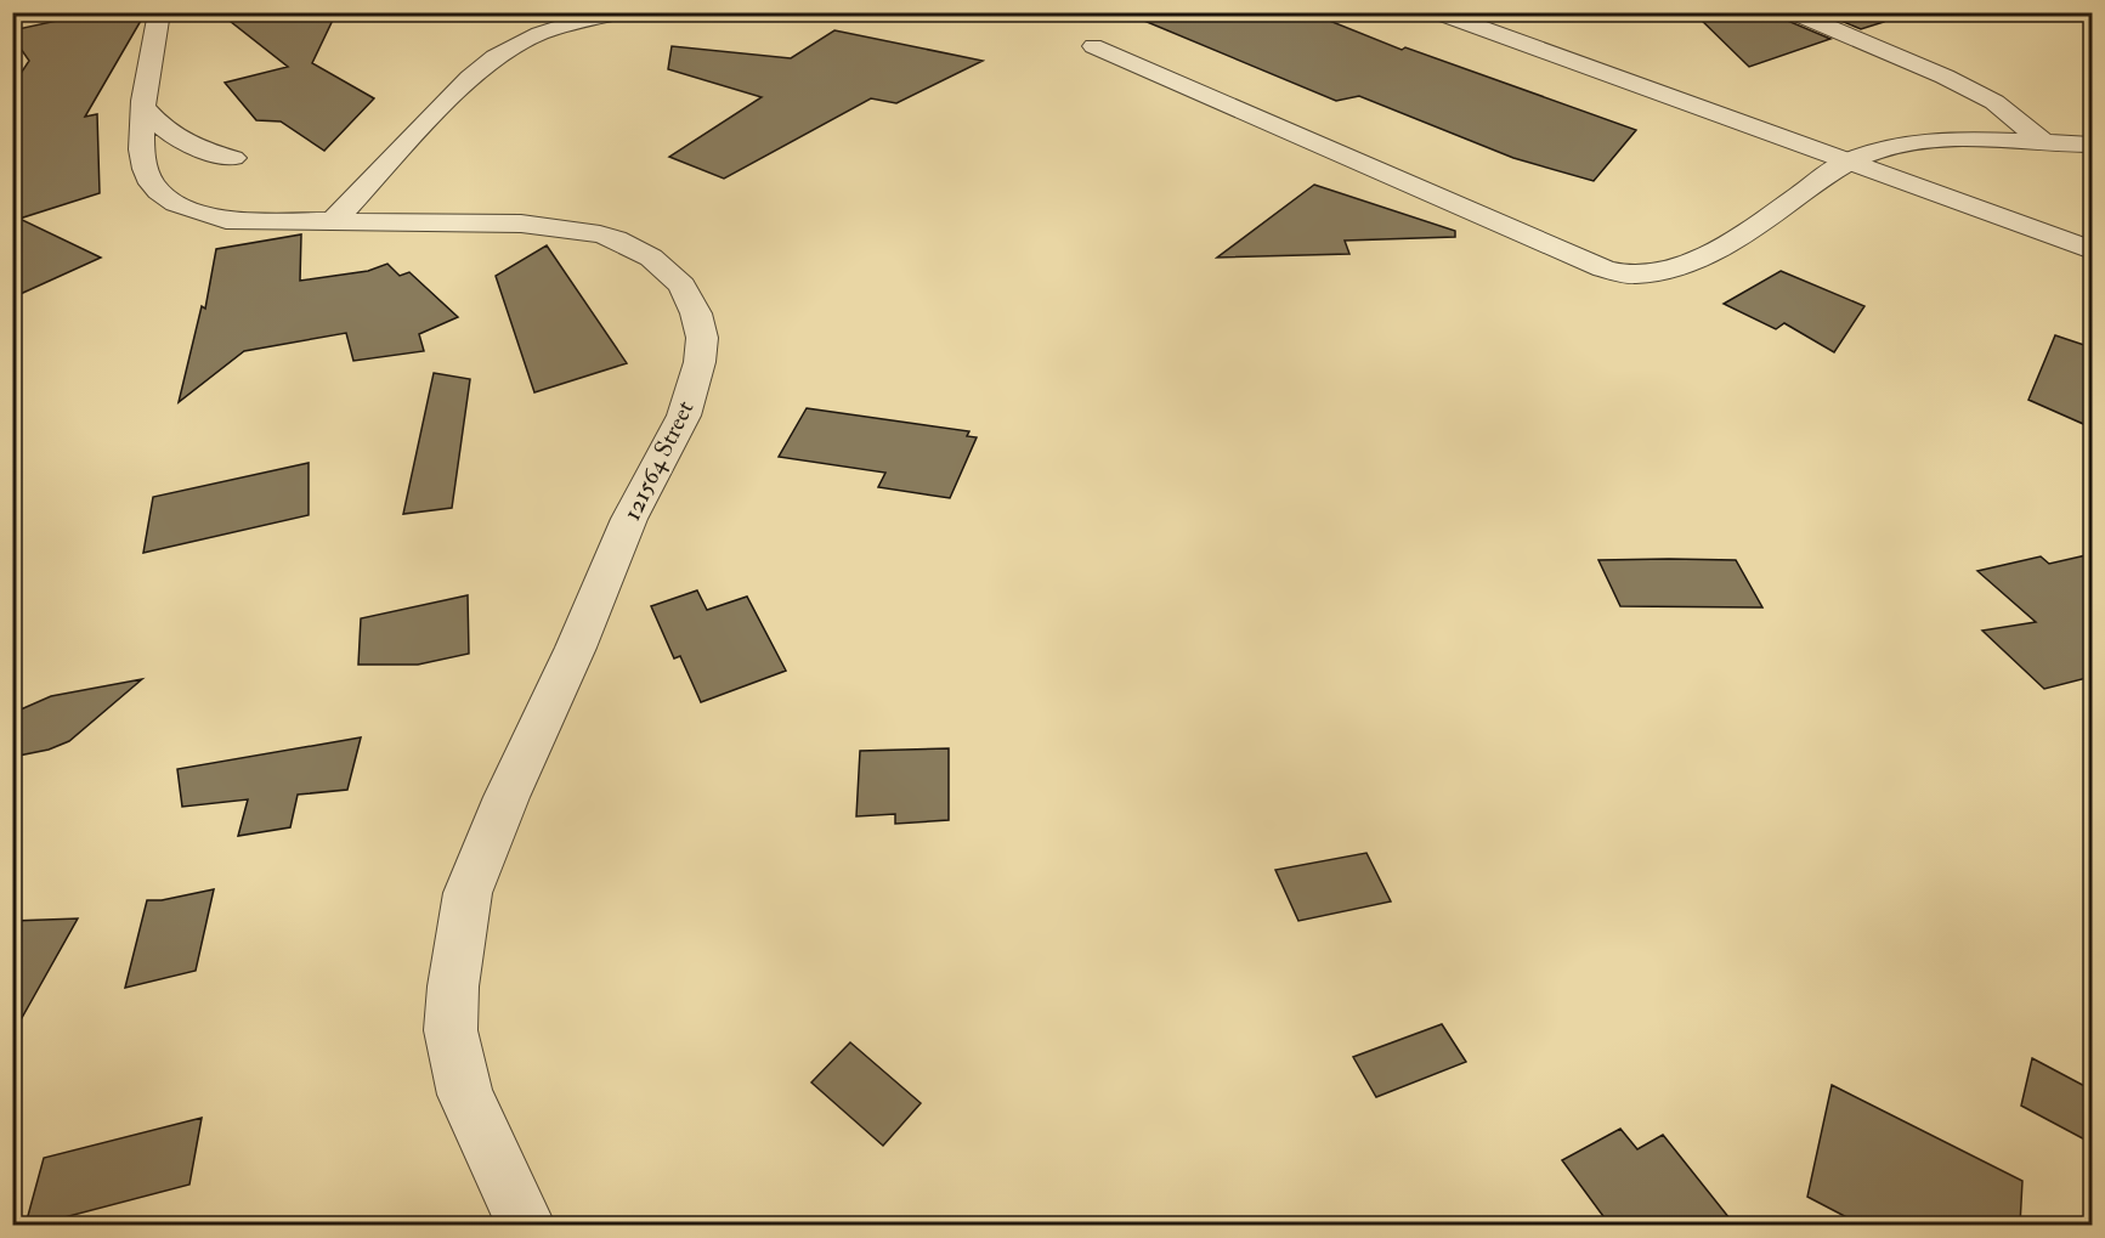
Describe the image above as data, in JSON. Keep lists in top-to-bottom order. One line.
{"streets":{"street":["121564 Street"]}}
